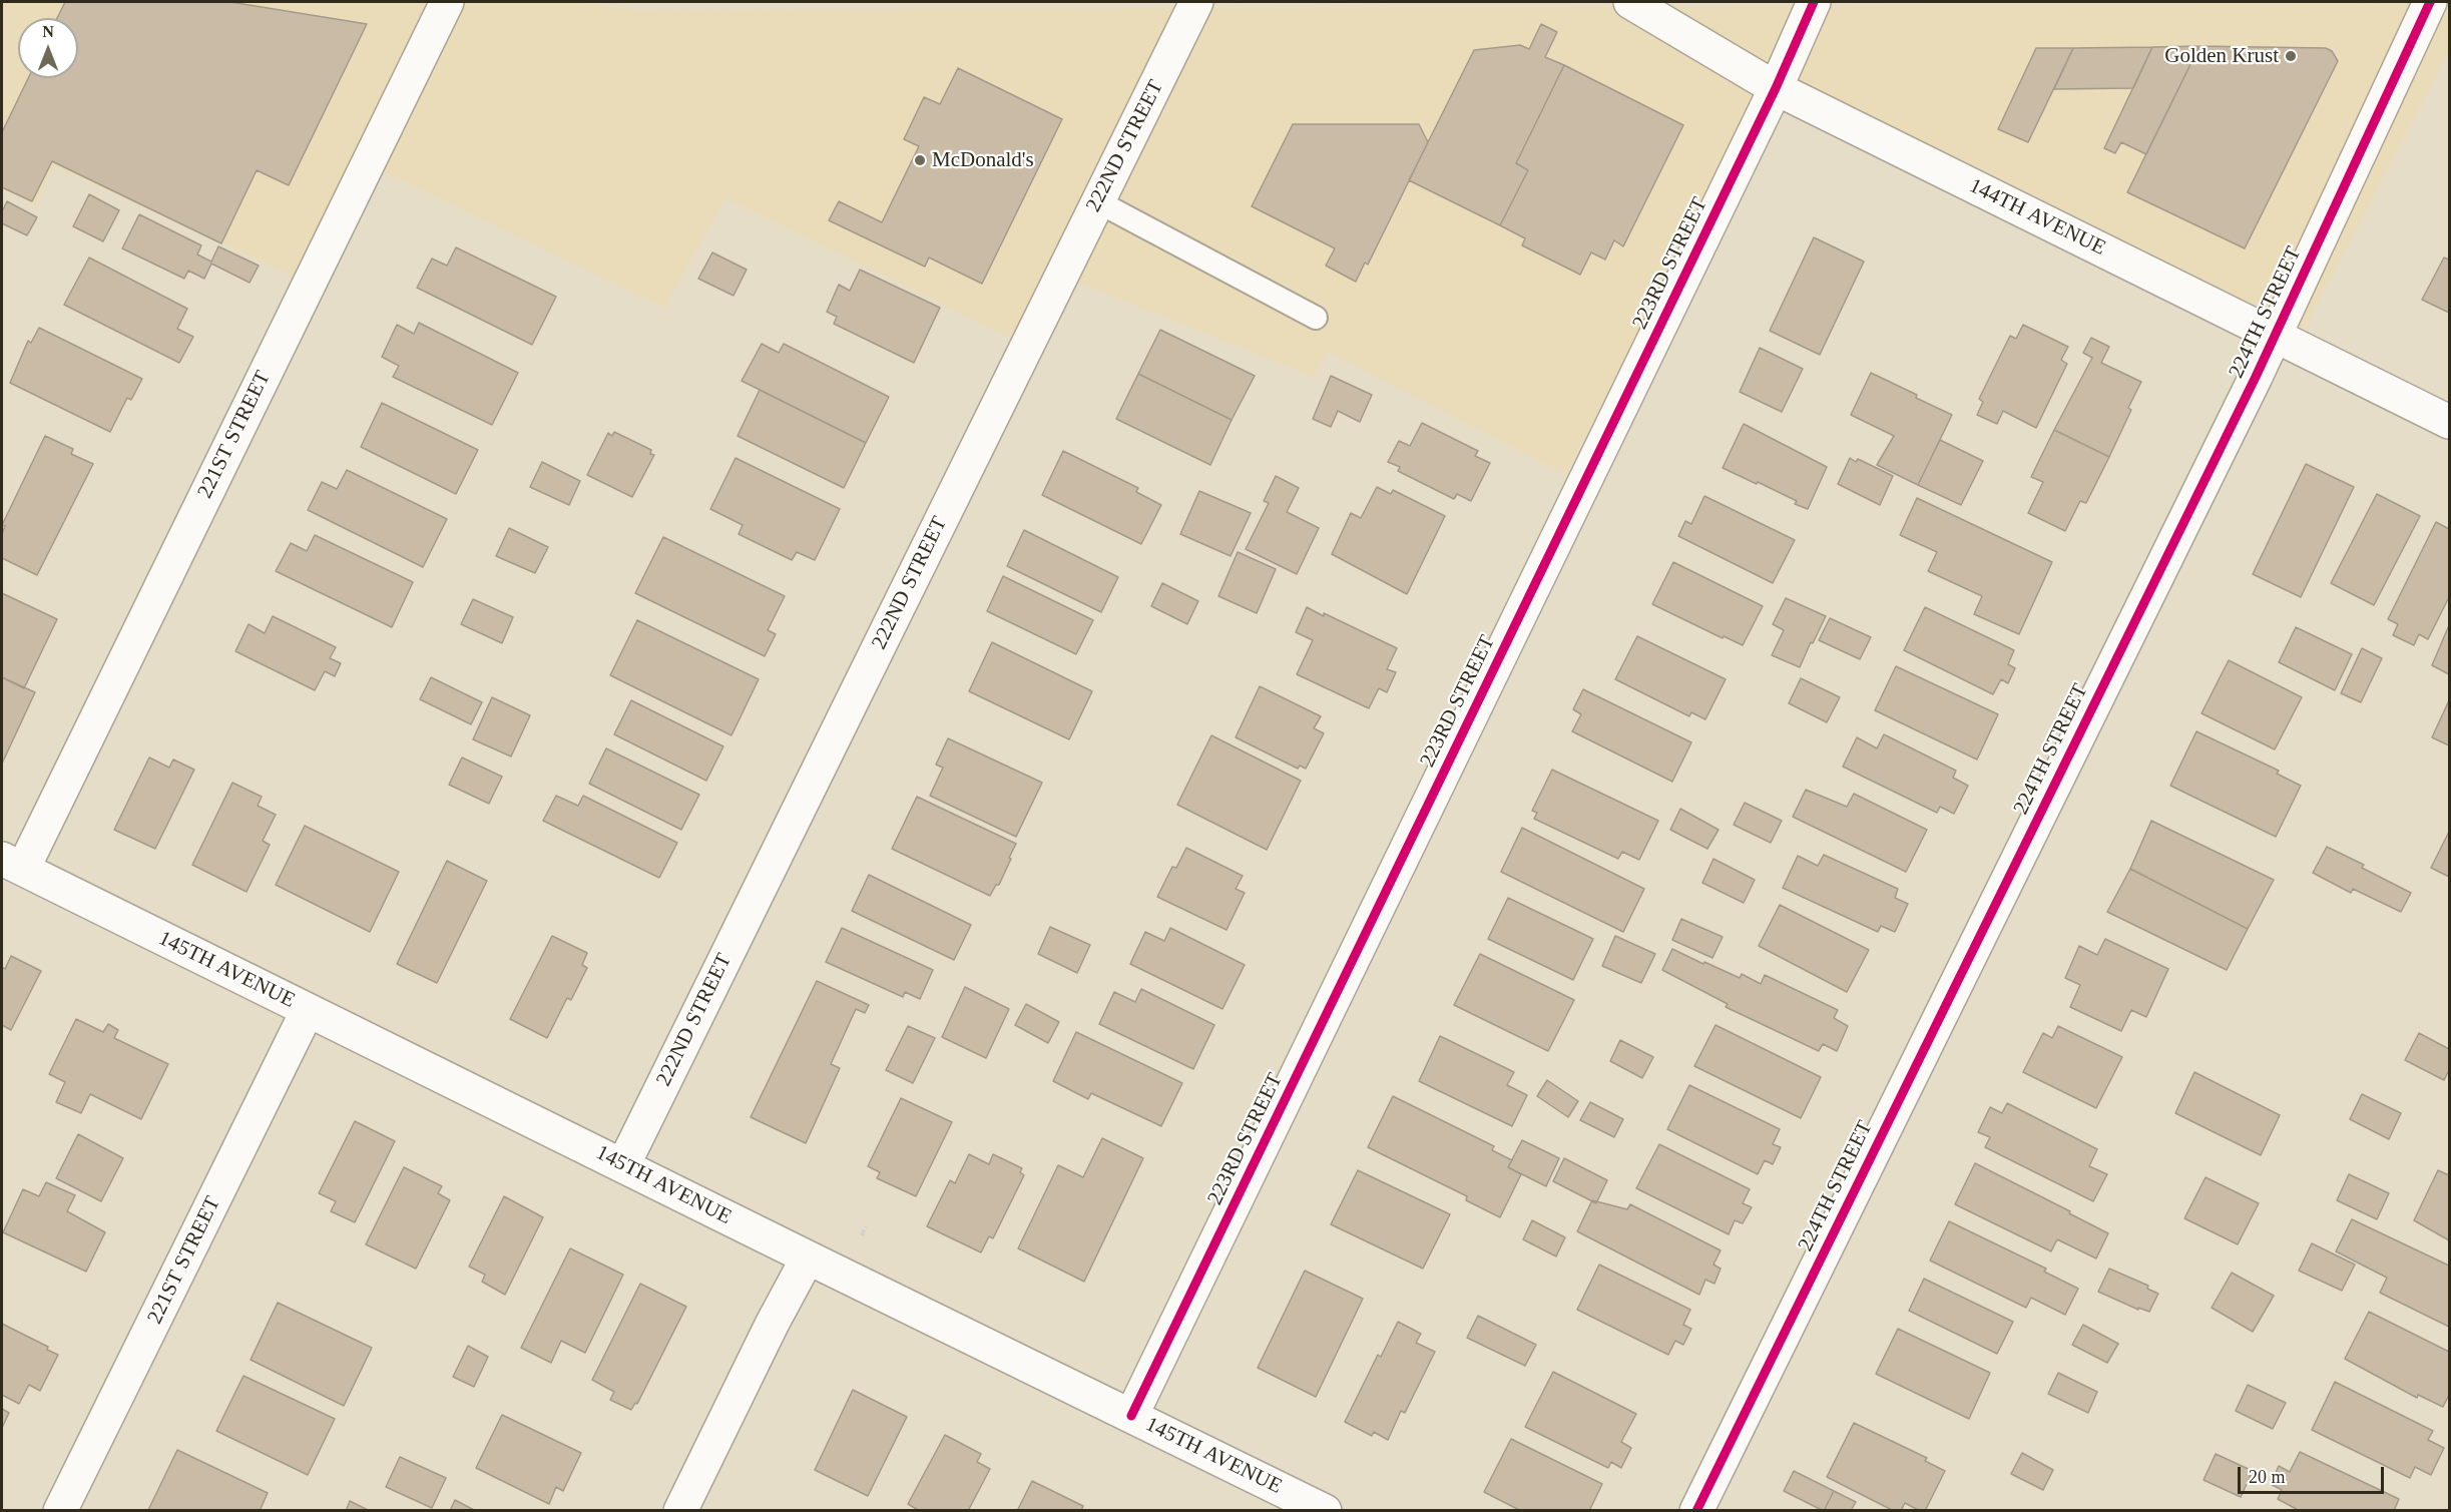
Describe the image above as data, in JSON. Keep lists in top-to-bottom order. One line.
{"streets":{"street":["222ND STREET","144TH AVENUE","223RD STREET","224TH STREET","221ST STREET","145TH AVENUE"]},"crossings":[["222ND STREET","145TH AVENUE"],["144TH AVENUE","223RD STREET"],["144TH AVENUE","224TH STREET"],["223RD STREET","145TH AVENUE"],["221ST STREET","145TH AVENUE"]],"places":["Golden Krust","McDonald's"],"scale_bar":"20 m","north":"top"}
